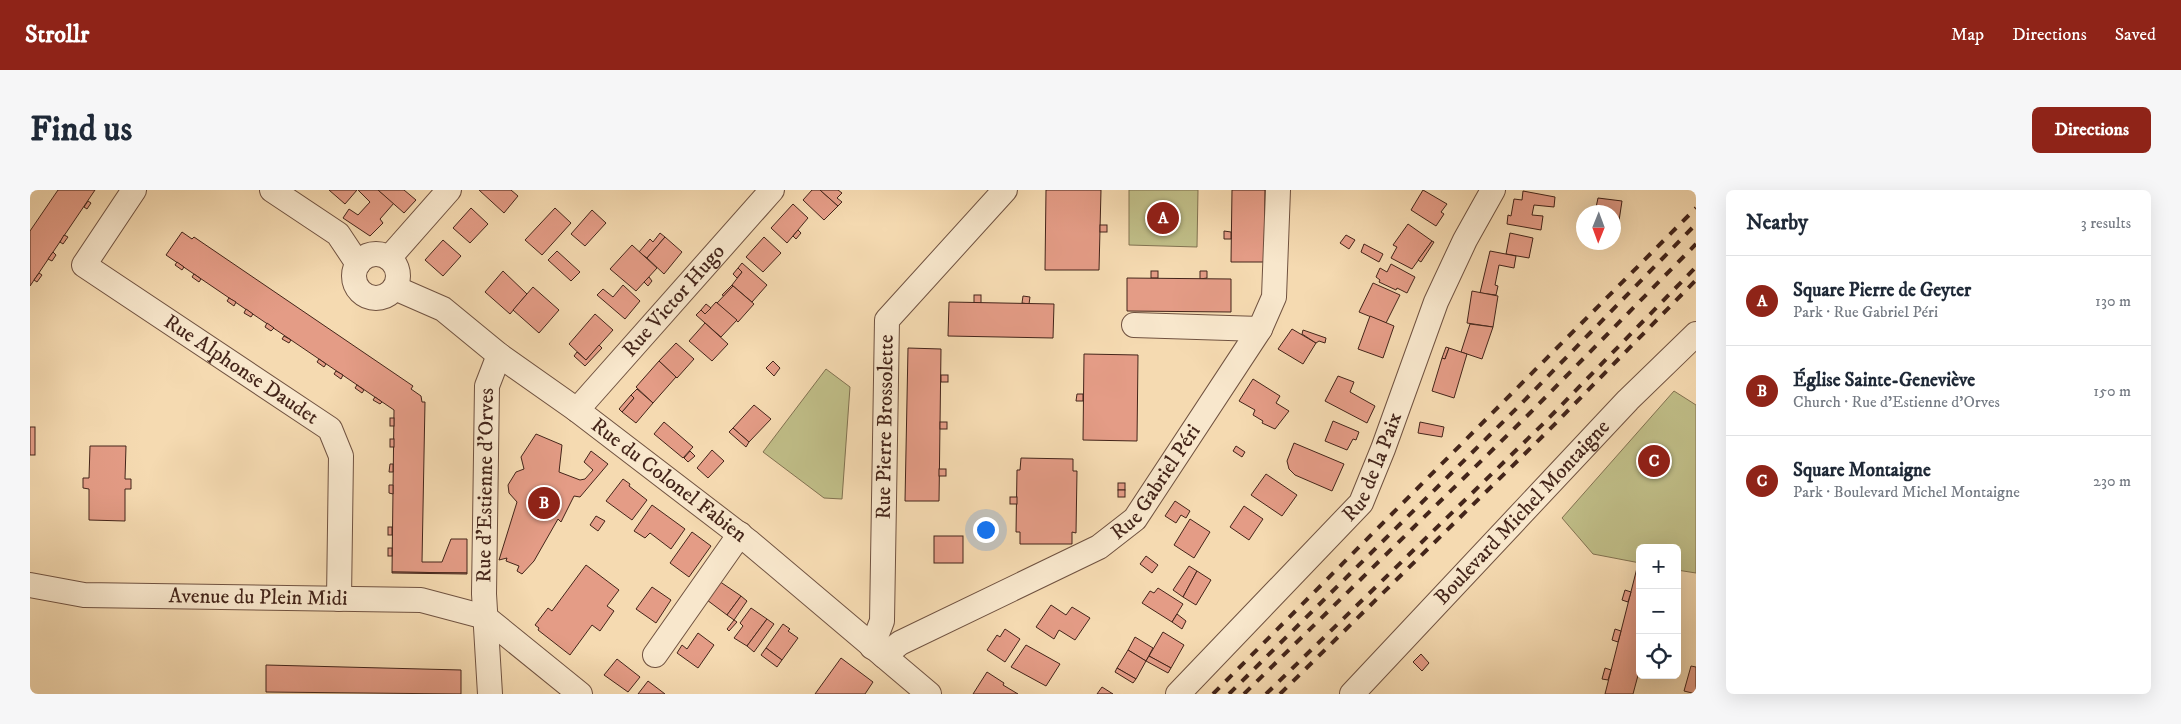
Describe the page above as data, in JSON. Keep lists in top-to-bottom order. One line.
{"streets":{"street":["Rue Victor Hugo","Rue Alphonse Daudet","Rue Pierre Brossolette","Rue de la Paix","Rue du Colonel Fabien","Rue Gabriel Péri","Rue d'Estienne d'Orves","Boulevard Michel Montaigne","Avenue du Plein Midi"]},"crossings":[["Rue Victor Hugo","Rue du Colonel Fabien"],["Rue Alphonse Daudet","Avenue du Plein Midi"],["Rue Pierre Brossolette","Rue du Colonel Fabien"],["Rue Pierre Brossolette","Rue Gabriel Péri"],["Rue du Colonel Fabien","Rue Gabriel Péri"],["Rue du Colonel Fabien","Rue d'Estienne d'Orves"],["Rue d'Estienne d'Orves","Avenue du Plein Midi"]],"north":"bottom","page":{"header":"Strollr","nav":["Map","Directions","Saved"],"buttons":"Directions","title":"Find us","heading":["Nearby","3 results"],"pins":["A","C","B"],"list":[{"mark":"A","name":"Square Pierre de Geyter","note":"Park · Rue Gabriel Péri","value":"130 m"},{"mark":"B","name":"Église Sainte-Geneviève","note":"Church · Rue d'Estienne d'Orves","value":"150 m"},{"mark":"C","name":"Square Montaigne","note":"Park · Boulevard Michel Montaigne","value":"230 m"}],"map_buttons":["+","−"]}}
